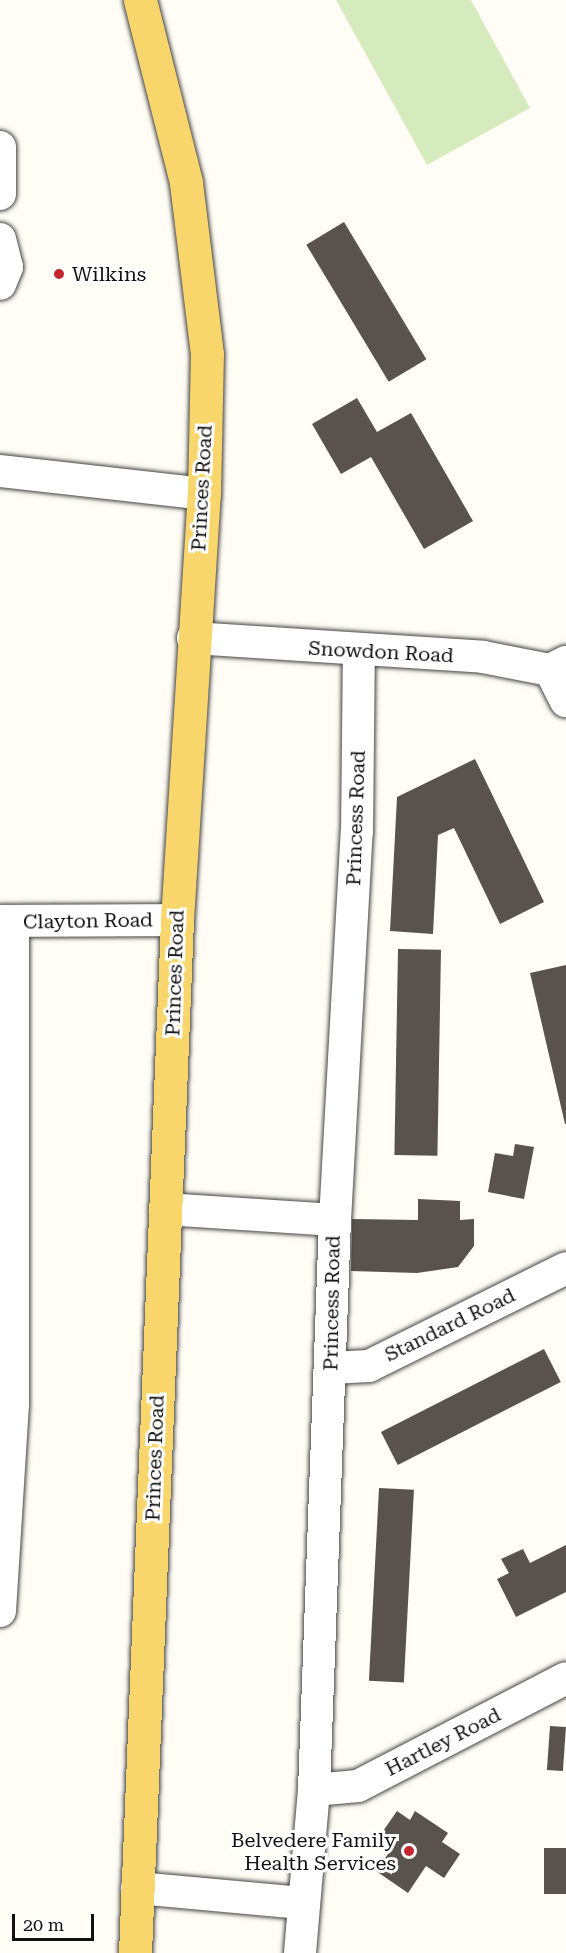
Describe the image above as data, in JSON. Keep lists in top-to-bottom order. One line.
{"streets":{"main road":["Princes Road"],"street":["Snowdon Road","Princess Road","Clayton Road","Standard Road","Hartley Road"]},"crossings":[["Princes Road","Snowdon Road"],["Princes Road","Clayton Road"],["Snowdon Road","Princess Road"],["Princess Road","Standard Road"],["Princess Road","Hartley Road"]],"places":["Wilkins","Belvedere Family Health Services"],"scale_bar":"20 m"}
